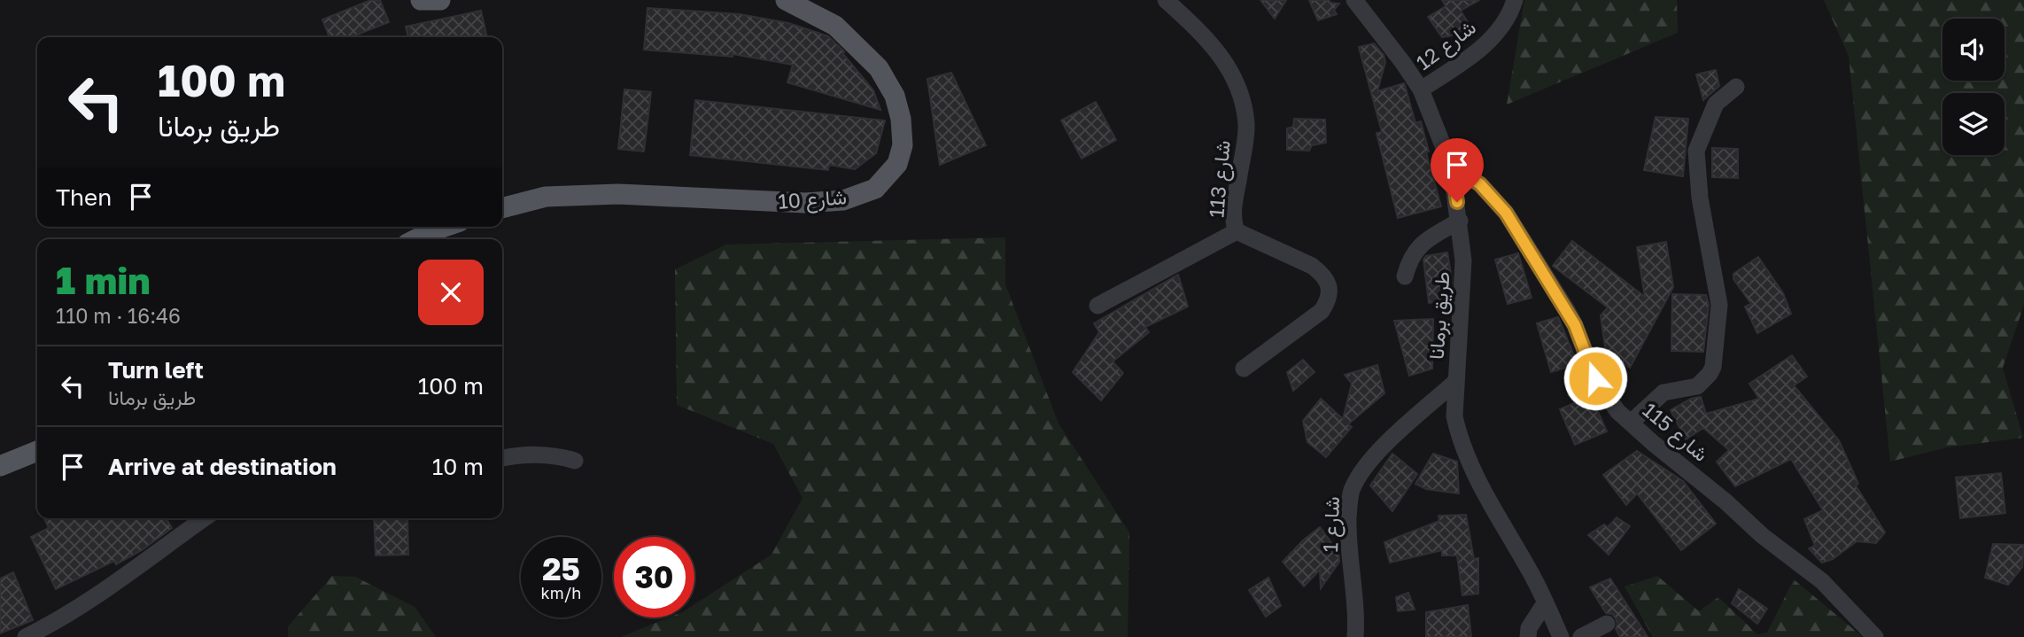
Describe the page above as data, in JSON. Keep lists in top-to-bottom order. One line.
{"streets":{"main road":["شارع 10"],"street":["شارع 12","شارع 113","طريق برمانا","شارع 115","شارع 1"]},"crossings":[["شارع 12","طريق برمانا"],["طريق برمانا","شارع 115"],["طريق برمانا","شارع 1"]],"page":{"turn":["100 m","طريق برمانا"],"then":"Then","heading":["1 min","110 m · 16:46"],"list":[{"name":"Turn left","note":"طريق برمانا","value":"100 m"},{"name":"Arrive at destination","value":"10 m"}],"speed":"25 km/h","limit":"30"}}
